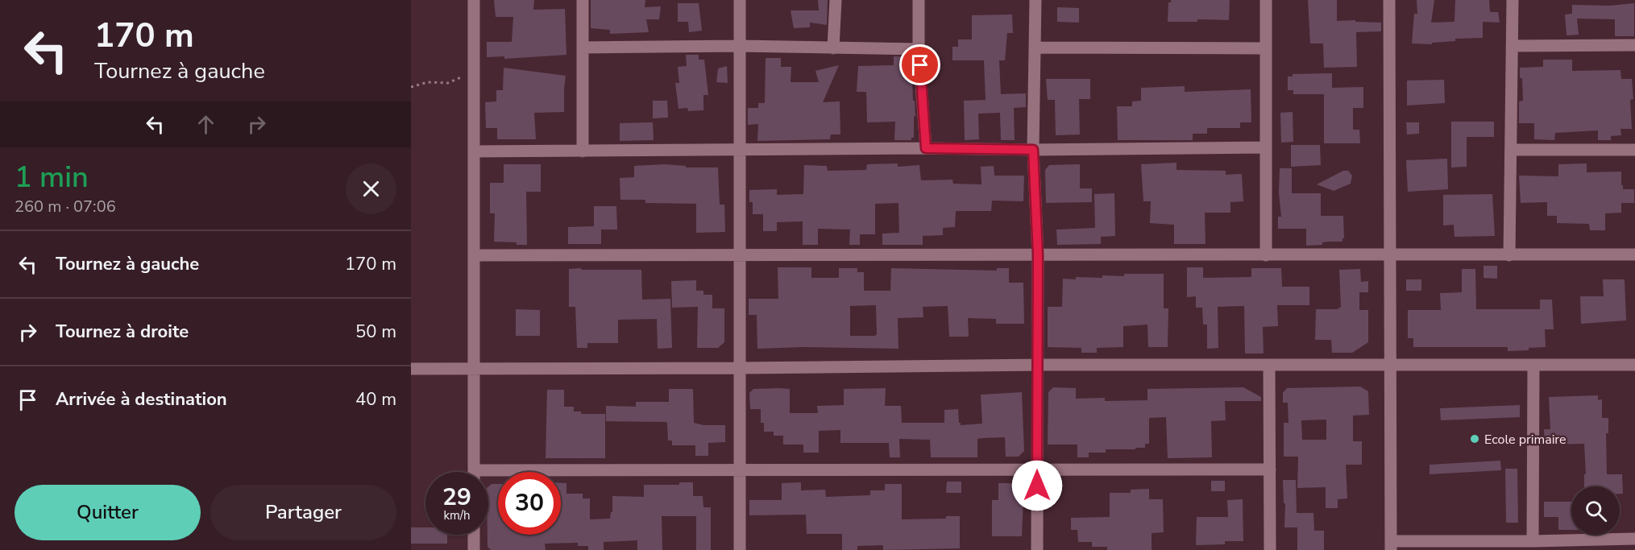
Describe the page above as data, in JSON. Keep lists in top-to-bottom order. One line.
{"places":["Ecole primaire"],"page":{"turn":["170 m","Tournez à gauche"],"heading":["1 min","260 m · 07:06"],"list":[{"name":"Tournez à gauche","value":"170 m"},{"name":"Tournez à droite","value":"50 m"},{"name":"Arrivée à destination","value":"40 m"}],"speed":"29 km/h","limit":"30","buttons":["Quitter","Partager"]}}
